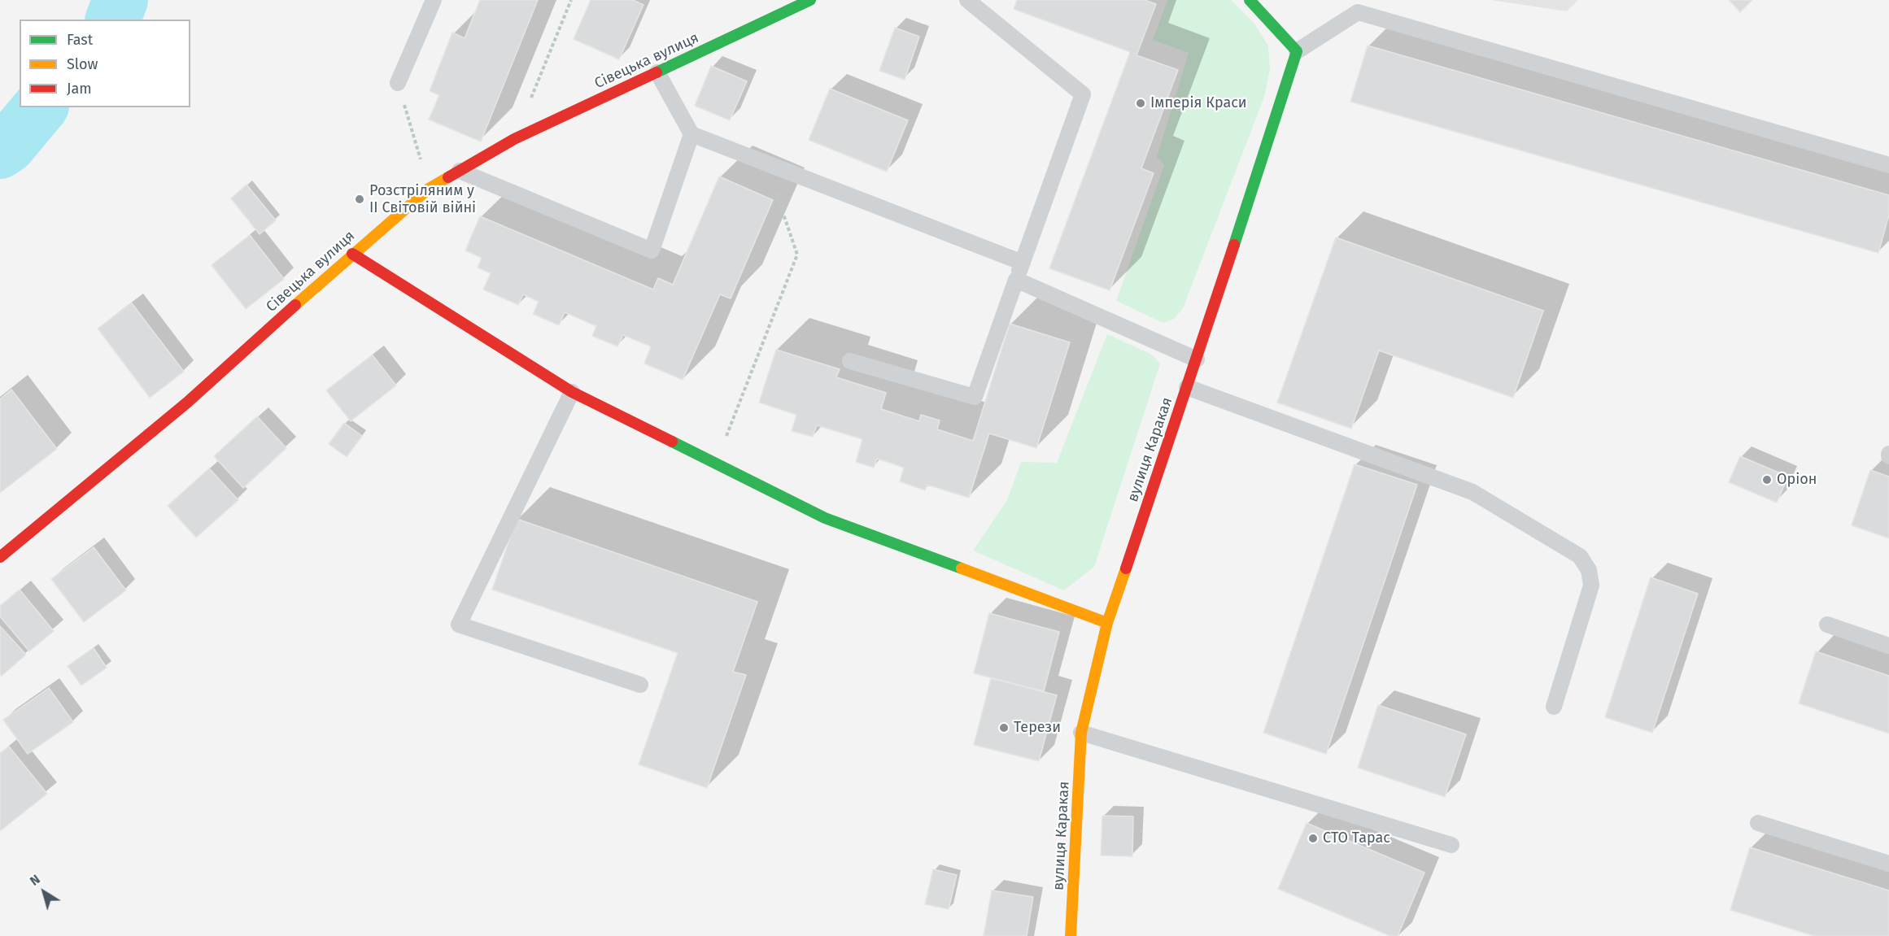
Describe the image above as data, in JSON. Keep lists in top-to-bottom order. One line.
{"streets":{"street":["Сівецька вулиця","вулиця Каракая"]},"places":["Імперія Краси","Розстріляним у II Світовій війні","Оріон","Терези","СТО Тарас"],"legend":["Fast","Slow","Jam"],"north":"top left"}
